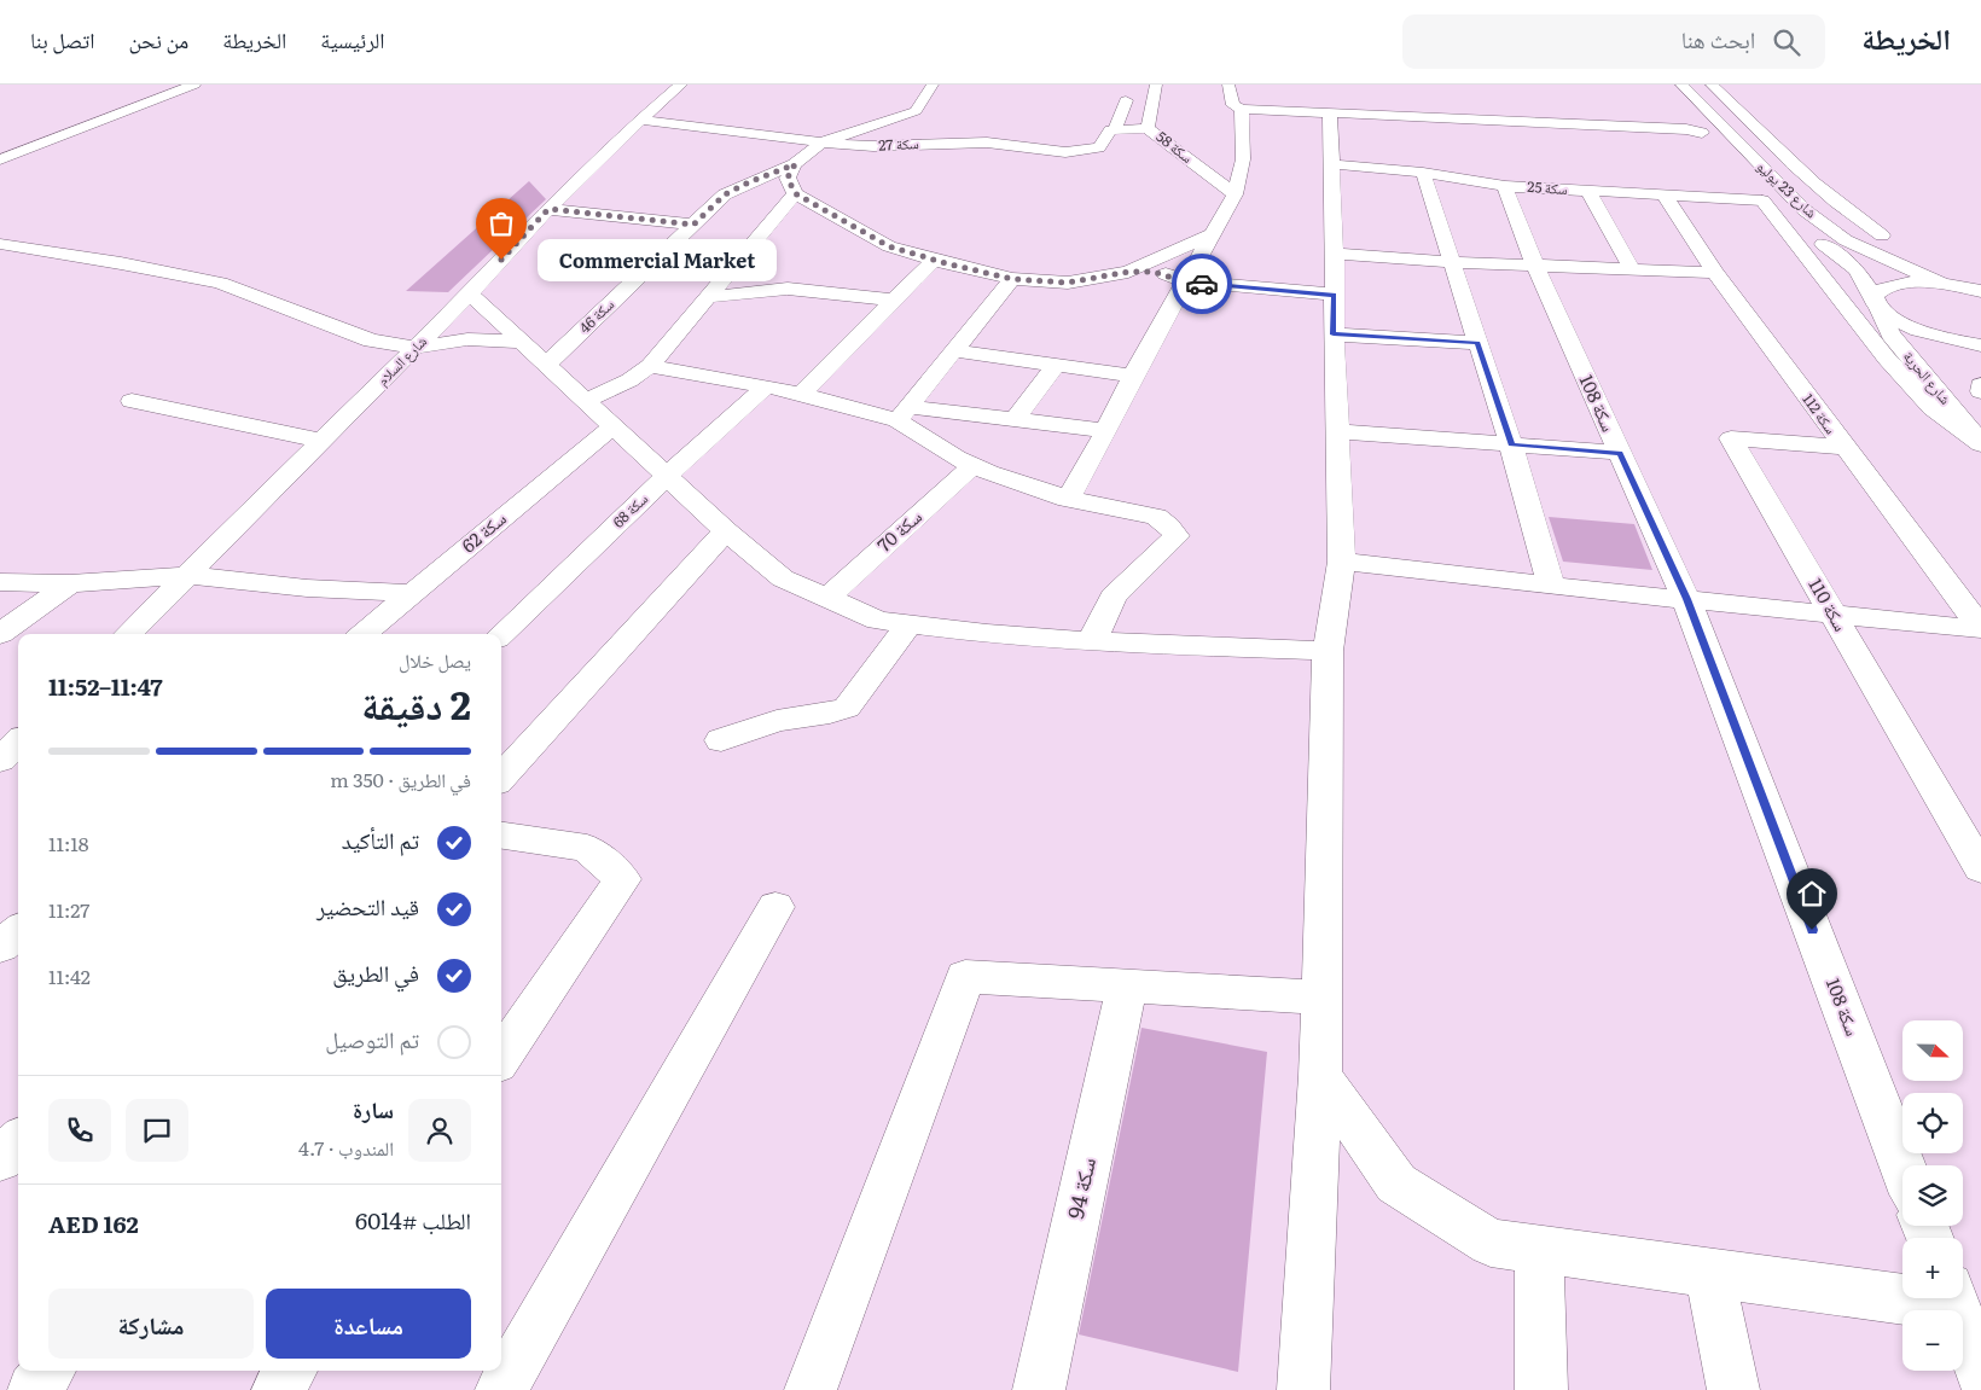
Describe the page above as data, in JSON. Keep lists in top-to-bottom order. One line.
{"streets":{"street":["سكة 27","سكة 58","سكة 25","شارع 23 يوليو","سكة 46","شارع السلام","شارع الحرية","سكة 108","سكة 112","سكة 68","سكة 70","سكة 62","سكة 110","سكة 94"]},"crossings":[["سكة 27","سكة 46"],["سكة 27","شارع السلام"],["سكة 25","شارع 23 يوليو"],["سكة 25","سكة 108"],["سكة 25","سكة 112"],["شارع 23 يوليو","شارع الحرية"],["سكة 112","سكة 110"]],"places":["Commercial Market"],"north":"right","page":{"header":"الخريطة","search":"ابحث هنا","nav":["الرئيسية","الخريطة","من نحن","اتصل بنا"],"bubble":"Commercial Market","heading":["2 دقيقة","يصل خلال","11:47–11:52"],"panel":["سارة","المندوب · 4.7","الطلب #6014","AED 162"],"bar":"في الطريق · 350 m","list":[["تم التأكيد","11:18"],["قيد التحضير","11:27"],["في الطريق","11:42"],"تم التوصيل"],"map_buttons":["+","−"],"buttons":["مساعدة","مشاركة"]}}
